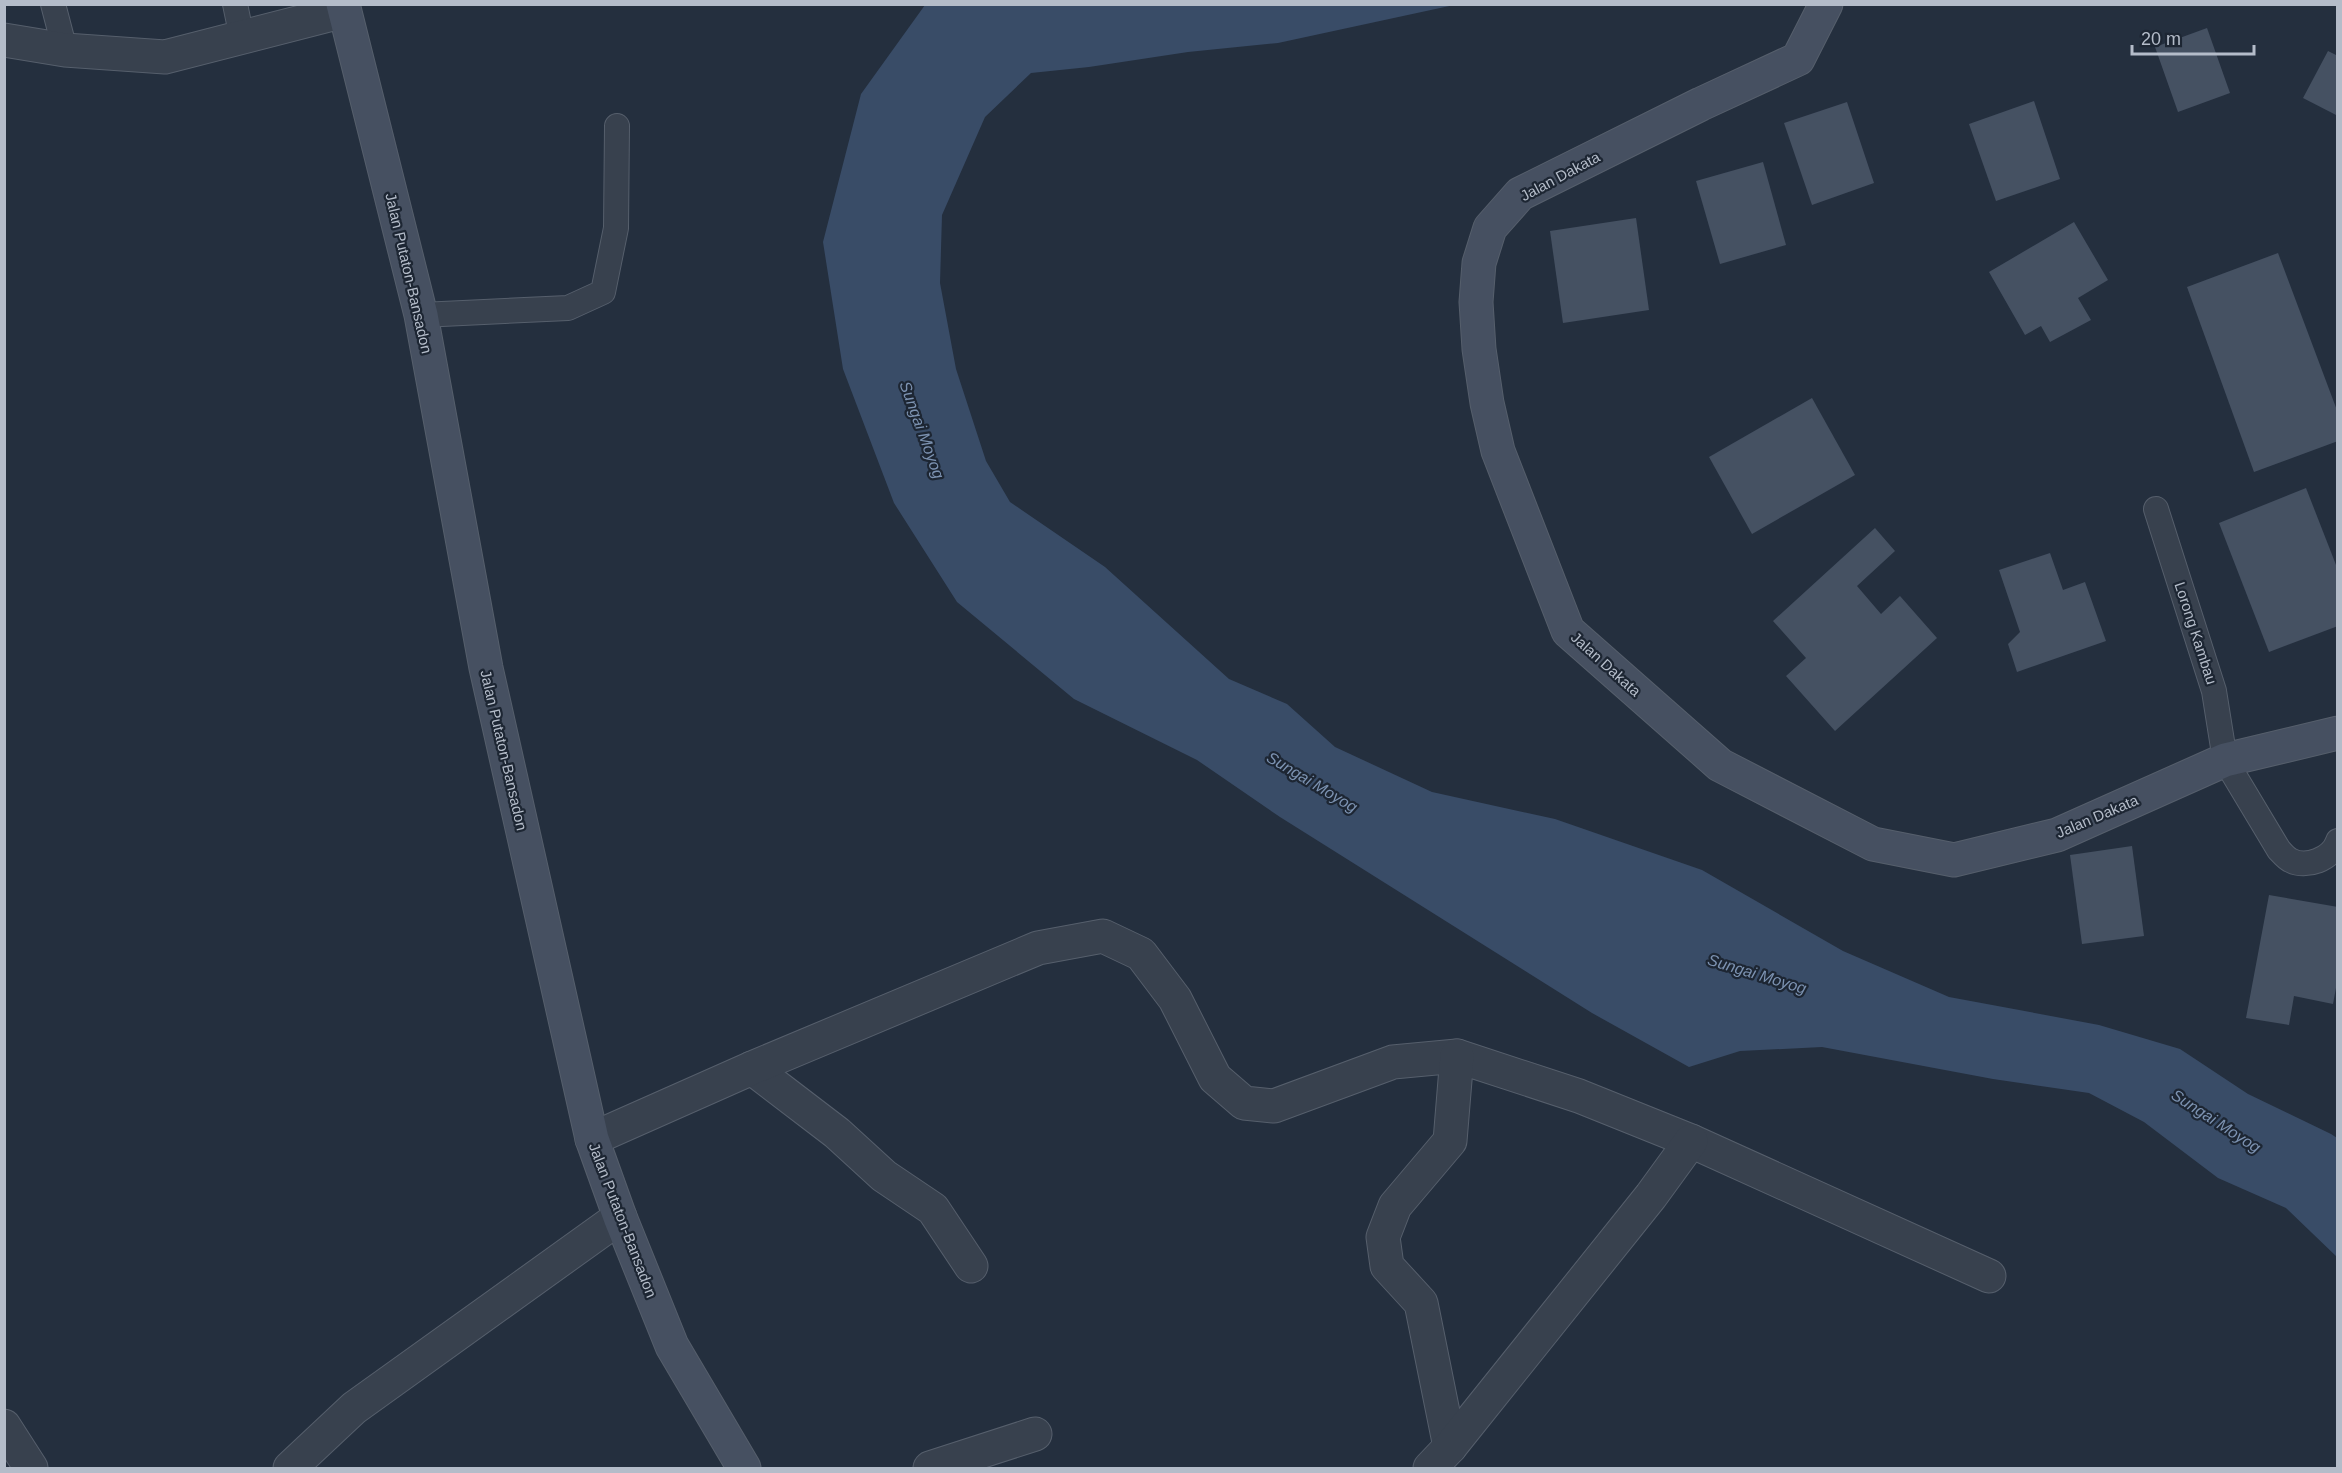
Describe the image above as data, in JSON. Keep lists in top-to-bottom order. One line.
{"streets":{"street":["Jalan Dakata","Jalan Putaton-Bansadon"],"lane":["Lorong Kambau"]},"crossings":[["Jalan Dakata","Lorong Kambau"]],"water":["Sungai Moyog"],"scale_bar":"20 m"}
